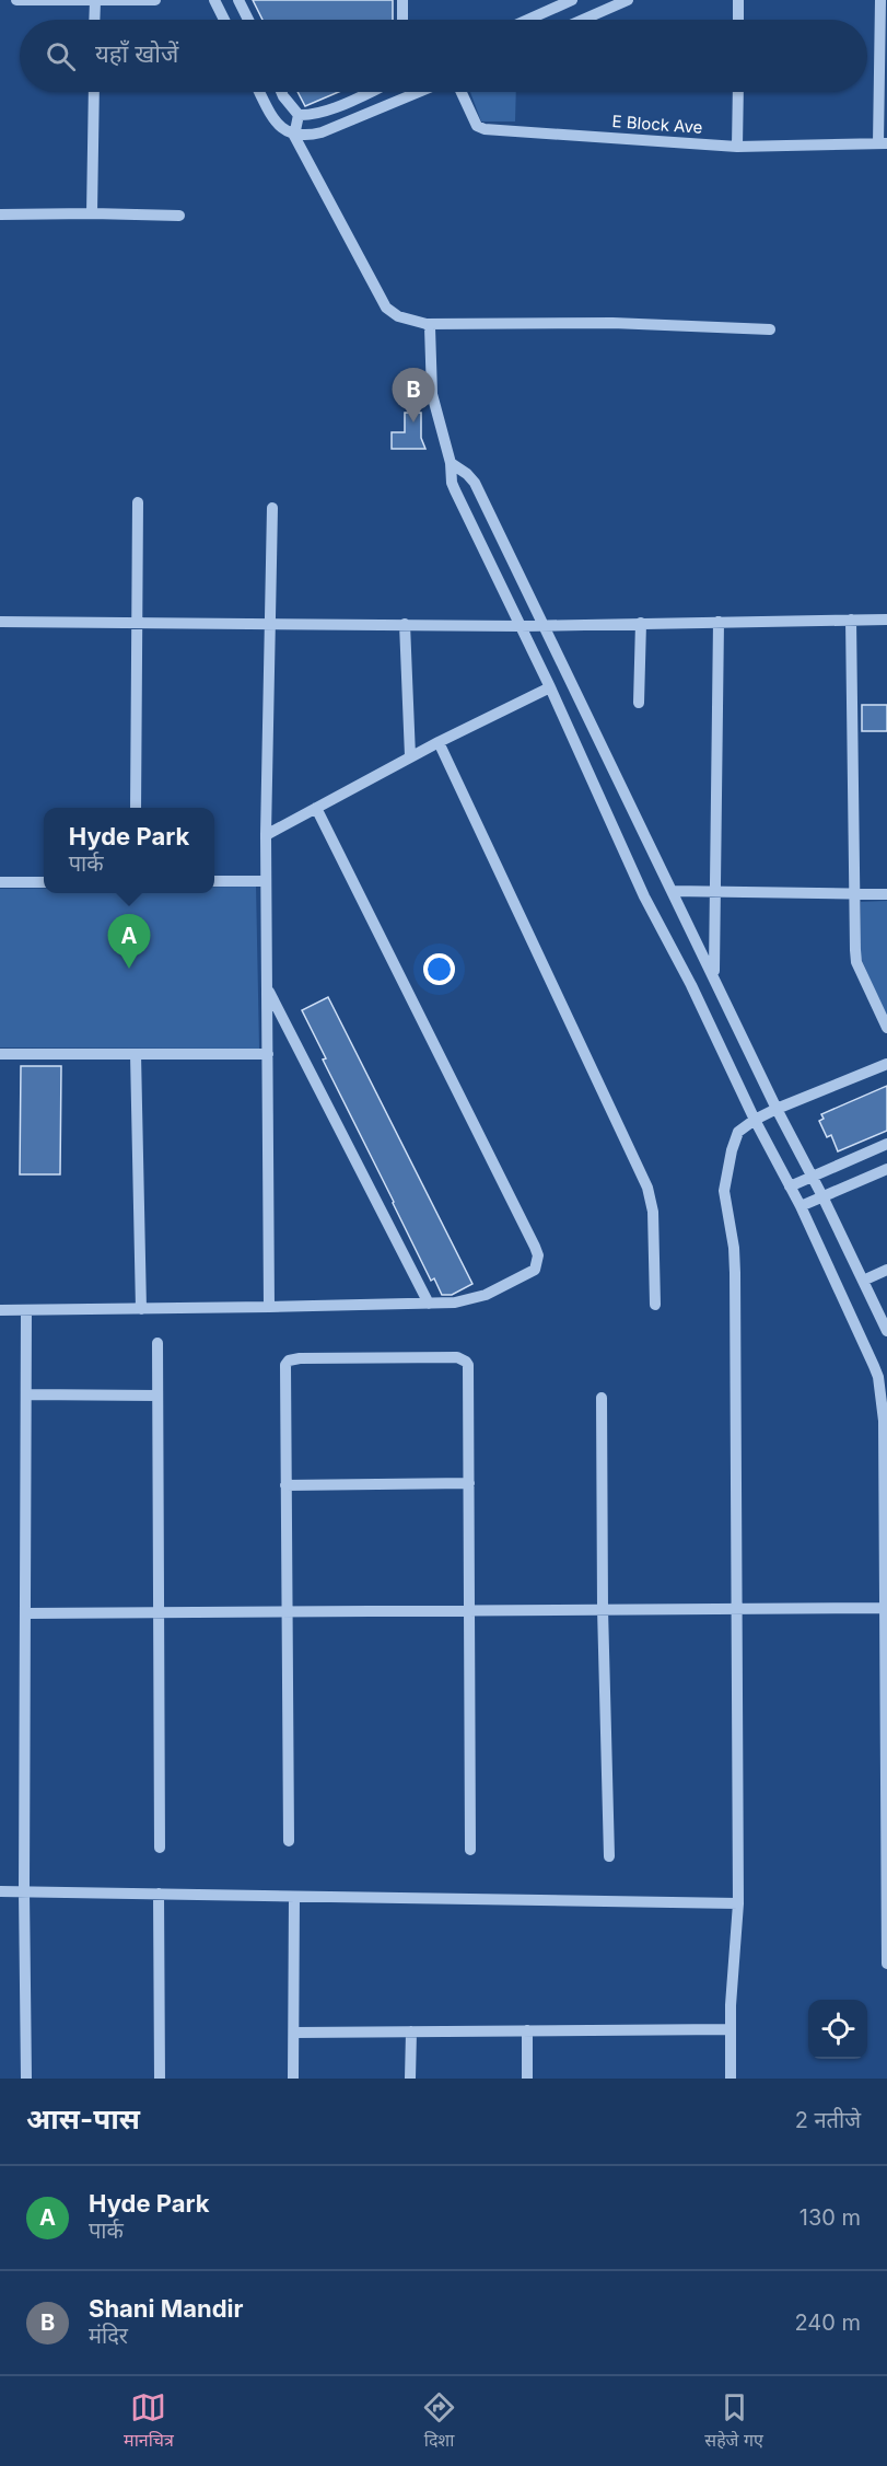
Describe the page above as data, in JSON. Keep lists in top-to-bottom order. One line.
{"streets":{"street":["E Block Ave"]},"page":{"search":"यहाँ खोजें","pins":["B","A"],"popup":["Hyde Park","पार्क"],"heading":["आस-पास","2 नतीजे"],"list":[{"mark":"A","name":"Hyde Park","note":"पार्क","value":"130 m"},{"mark":"B","name":"Shani Mandir","note":"मंदिर","value":"240 m"}],"nav":["मानचित्र","दिशा","सहेजे गए"]}}
